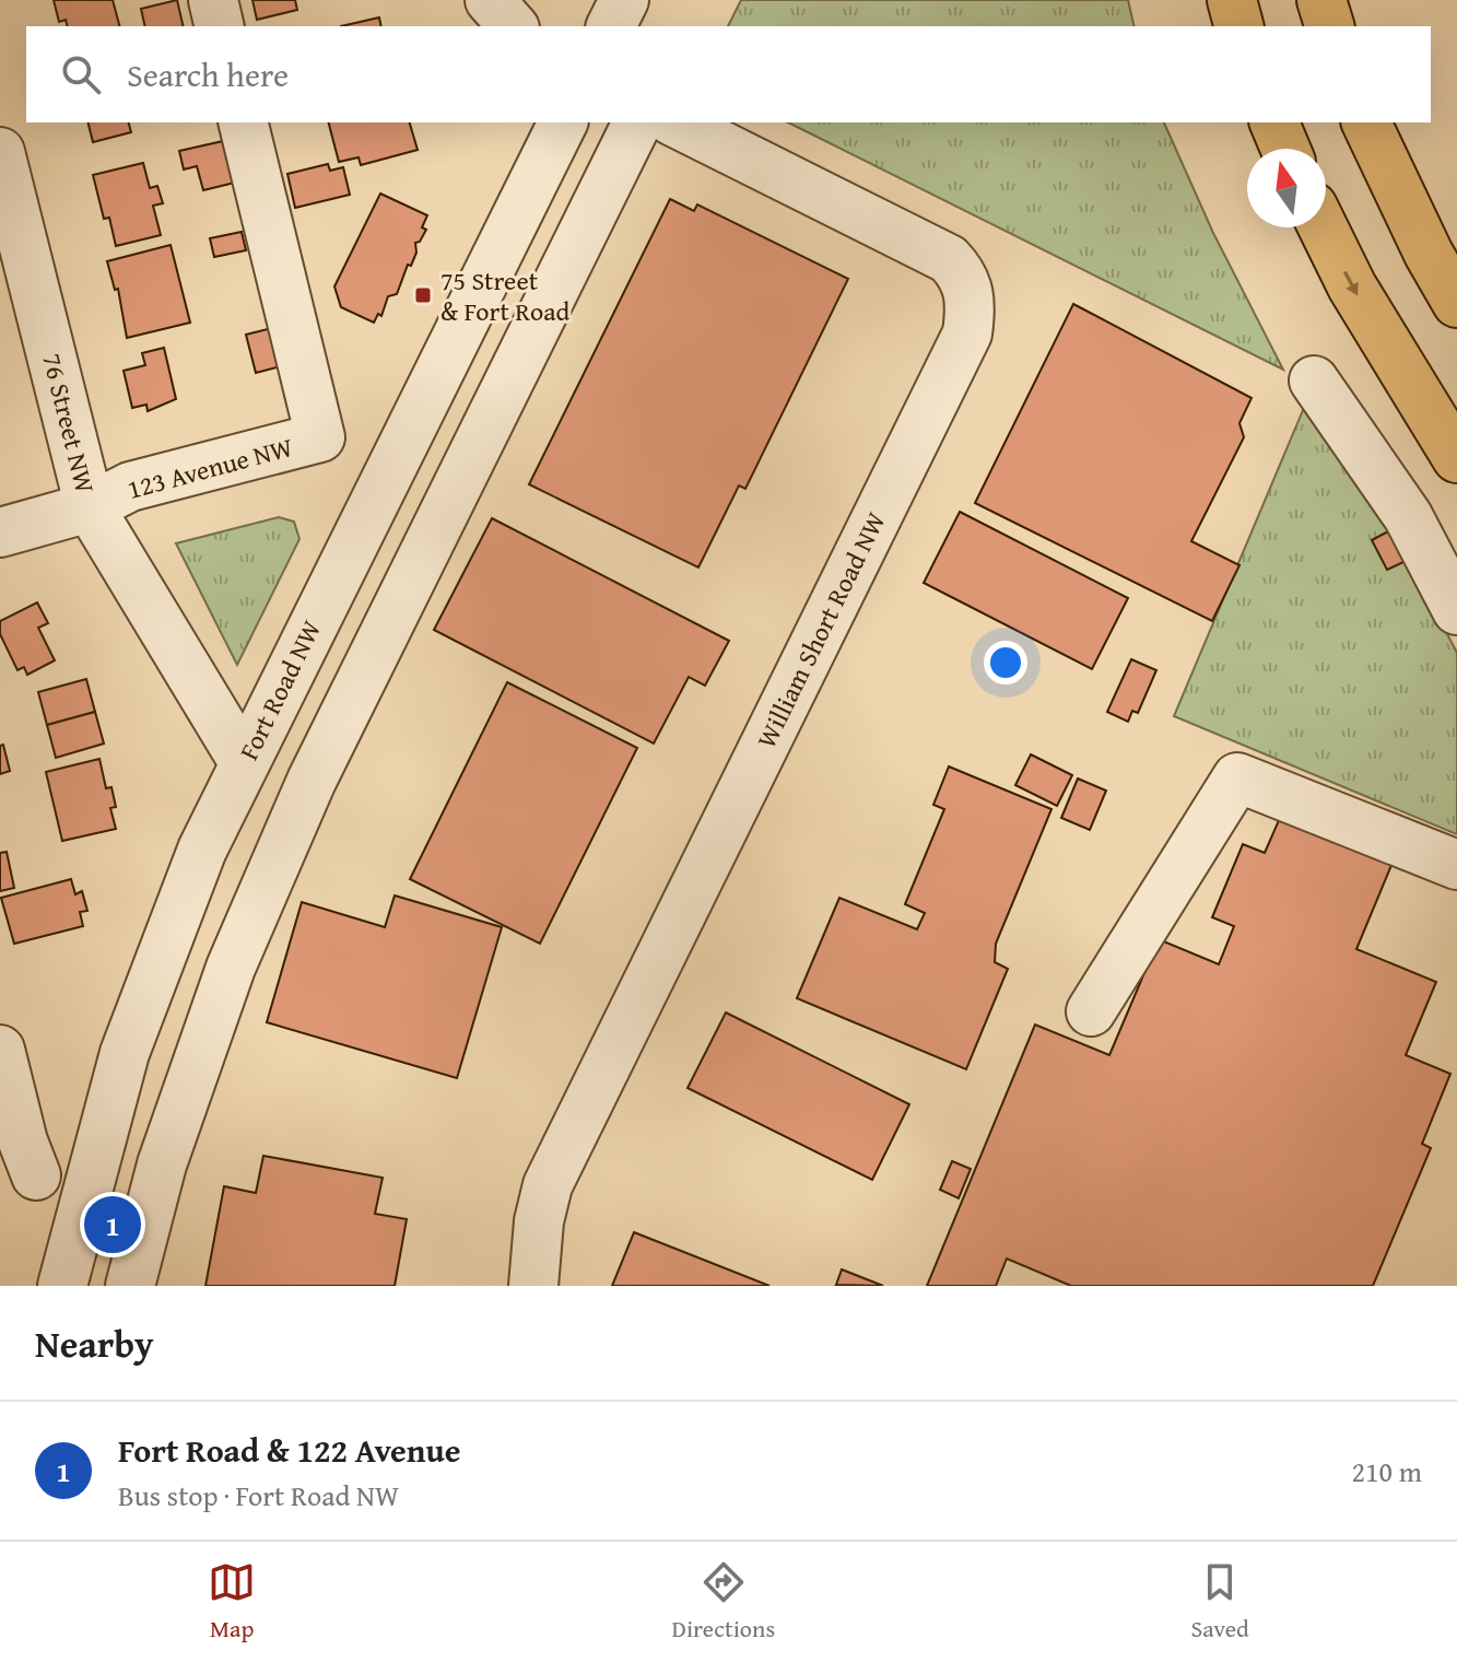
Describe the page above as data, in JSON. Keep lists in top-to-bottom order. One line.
{"streets":{"street":["76 Street NW","123 Avenue NW","William Short Road NW","Fort Road NW"]},"crossings":[["76 Street NW","123 Avenue NW"],["76 Street NW","Fort Road NW"]],"places":{"transit":["75 Street & Fort Road"]},"north":"top","page":{"search":"Search here","pins":"1","heading":"Nearby","list":[{"mark":"1","name":"Fort Road & 122 Avenue","note":"Bus stop · Fort Road NW","value":"210 m"}],"nav":["Map","Directions","Saved"]}}
